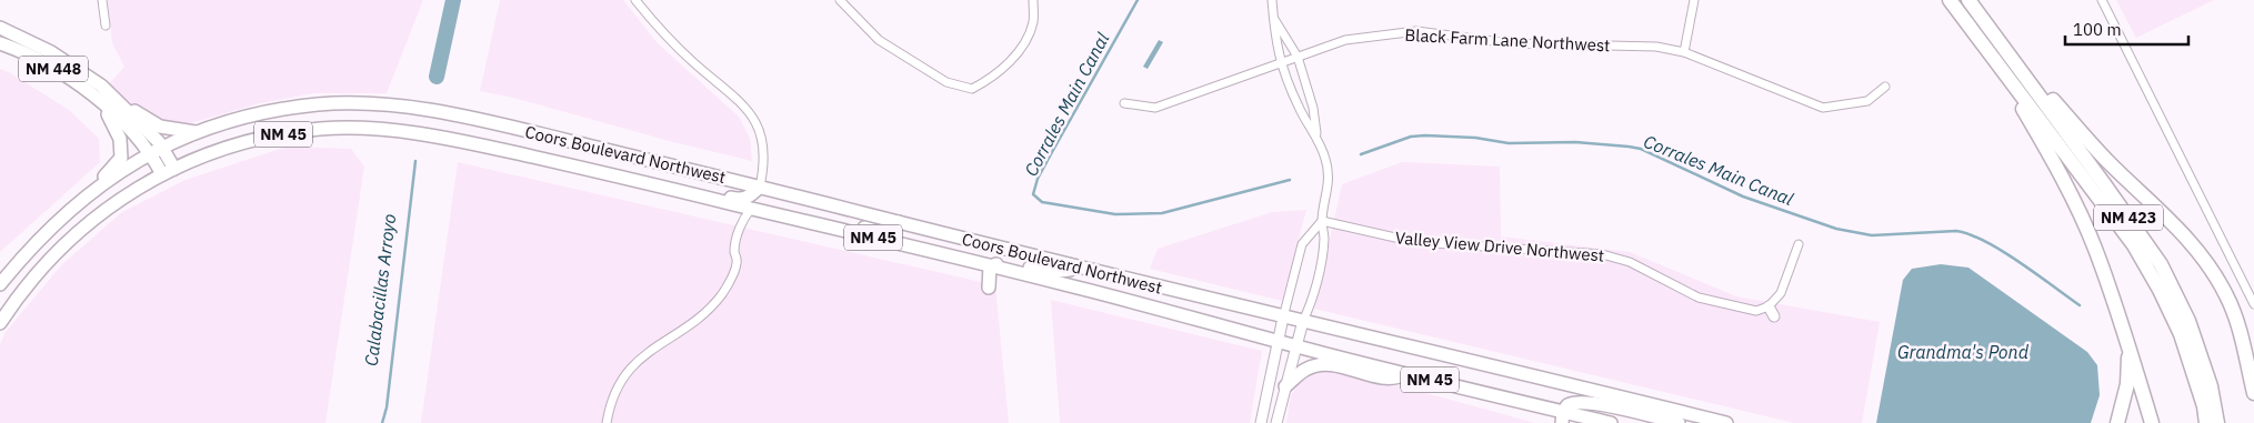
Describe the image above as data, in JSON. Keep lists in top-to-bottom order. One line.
{"streets":{"highway":["NM 423"],"main road":["NM 448","NM 45","Coors Boulevard Northwest"],"street":["Black Farm Lane Northwest","Valley View Drive Northwest"]},"crossings":[["NM 448","NM 45"],["NM 448","Coors Boulevard Northwest"],["NM 45","Coors Boulevard Northwest"]],"water":["Corrales Main Canal","Calabacillas Arroyo","Grandma's Pond"],"scale_bar":"100 m"}
